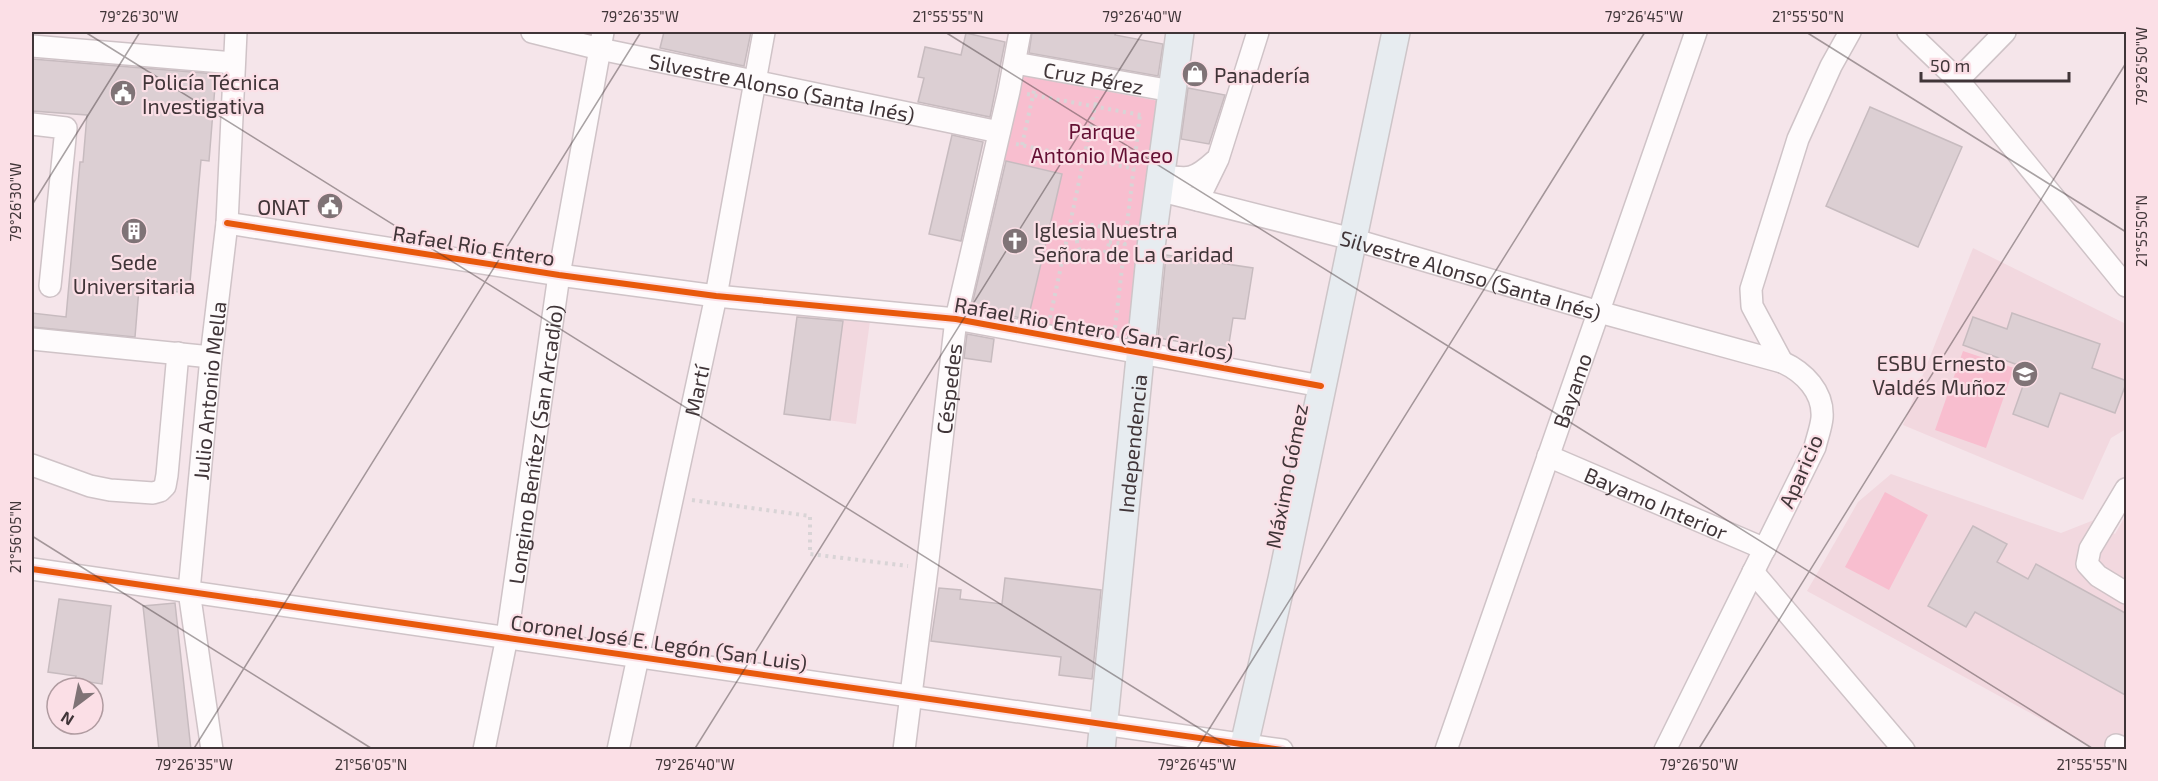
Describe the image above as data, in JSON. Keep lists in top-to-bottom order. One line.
{"streets":{"main road":["Independencia","Máximo Gómez"],"street":["Cruz Pérez","Silvestre Alonso (Santa Inés)","Rafael Rio Entero","Rafael Rio Entero (San Carlos)","Céspedes","Julio Antonio Mella","Martí","Bayamo","Longino Benítez (San Arcadio)","Aparicio","Bayamo Interior","Coronel José E. Legón (San Luis)"]},"crossings":[["Cruz Pérez","Céspedes"],["Cruz Pérez","Independencia"],["Silvestre Alonso (Santa Inés)","Céspedes"],["Silvestre Alonso (Santa Inés)","Martí"],["Silvestre Alonso (Santa Inés)","Bayamo"],["Silvestre Alonso (Santa Inés)","Longino Benítez (San Arcadio)"],["Silvestre Alonso (Santa Inés)","Independencia"],["Silvestre Alonso (Santa Inés)","Aparicio"],["Silvestre Alonso (Santa Inés)","Máximo Gómez"],["Rafael Rio Entero","Rafael Rio Entero (San Carlos)"],["Rafael Rio Entero","Julio Antonio Mella"],["Rafael Rio Entero","Martí"],["Rafael Rio Entero","Longino Benítez (San Arcadio)"],["Rafael Rio Entero (San Carlos)","Céspedes"],["Rafael Rio Entero (San Carlos)","Martí"],["Rafael Rio Entero (San Carlos)","Independencia"],["Rafael Rio Entero (San Carlos)","Máximo Gómez"],["Céspedes","Coronel José E. Legón (San Luis)"],["Julio Antonio Mella","Coronel José E. Legón (San Luis)"],["Martí","Coronel José E. Legón (San Luis)"],["Bayamo","Bayamo Interior"],["Longino Benítez (San Arcadio)","Coronel José E. Legón (San Luis)"],["Independencia","Coronel José E. Legón (San Luis)"],["Aparicio","Bayamo Interior"],["Máximo Gómez","Coronel José E. Legón (San Luis)"]],"parks":["Parque Antonio Maceo"],"places":{"shop":["Panadería"],"public building":["Policía Técnica Investigativa","ONAT"],"building":["Sede Universitaria"],"church":["Iglesia Nuestra Señora de La Caridad"],"school or university":["ESBU Ernesto Valdés Muñoz"]},"scale_bar":"50 m","north":"bottom left","coordinates":["79°26'30\"W","79°26'35\"W","21°55'55\"N","79°26'40\"W","79°26'45\"W","21°55'50\"N","79°26'50\"W","21°56'05\"N"]}
